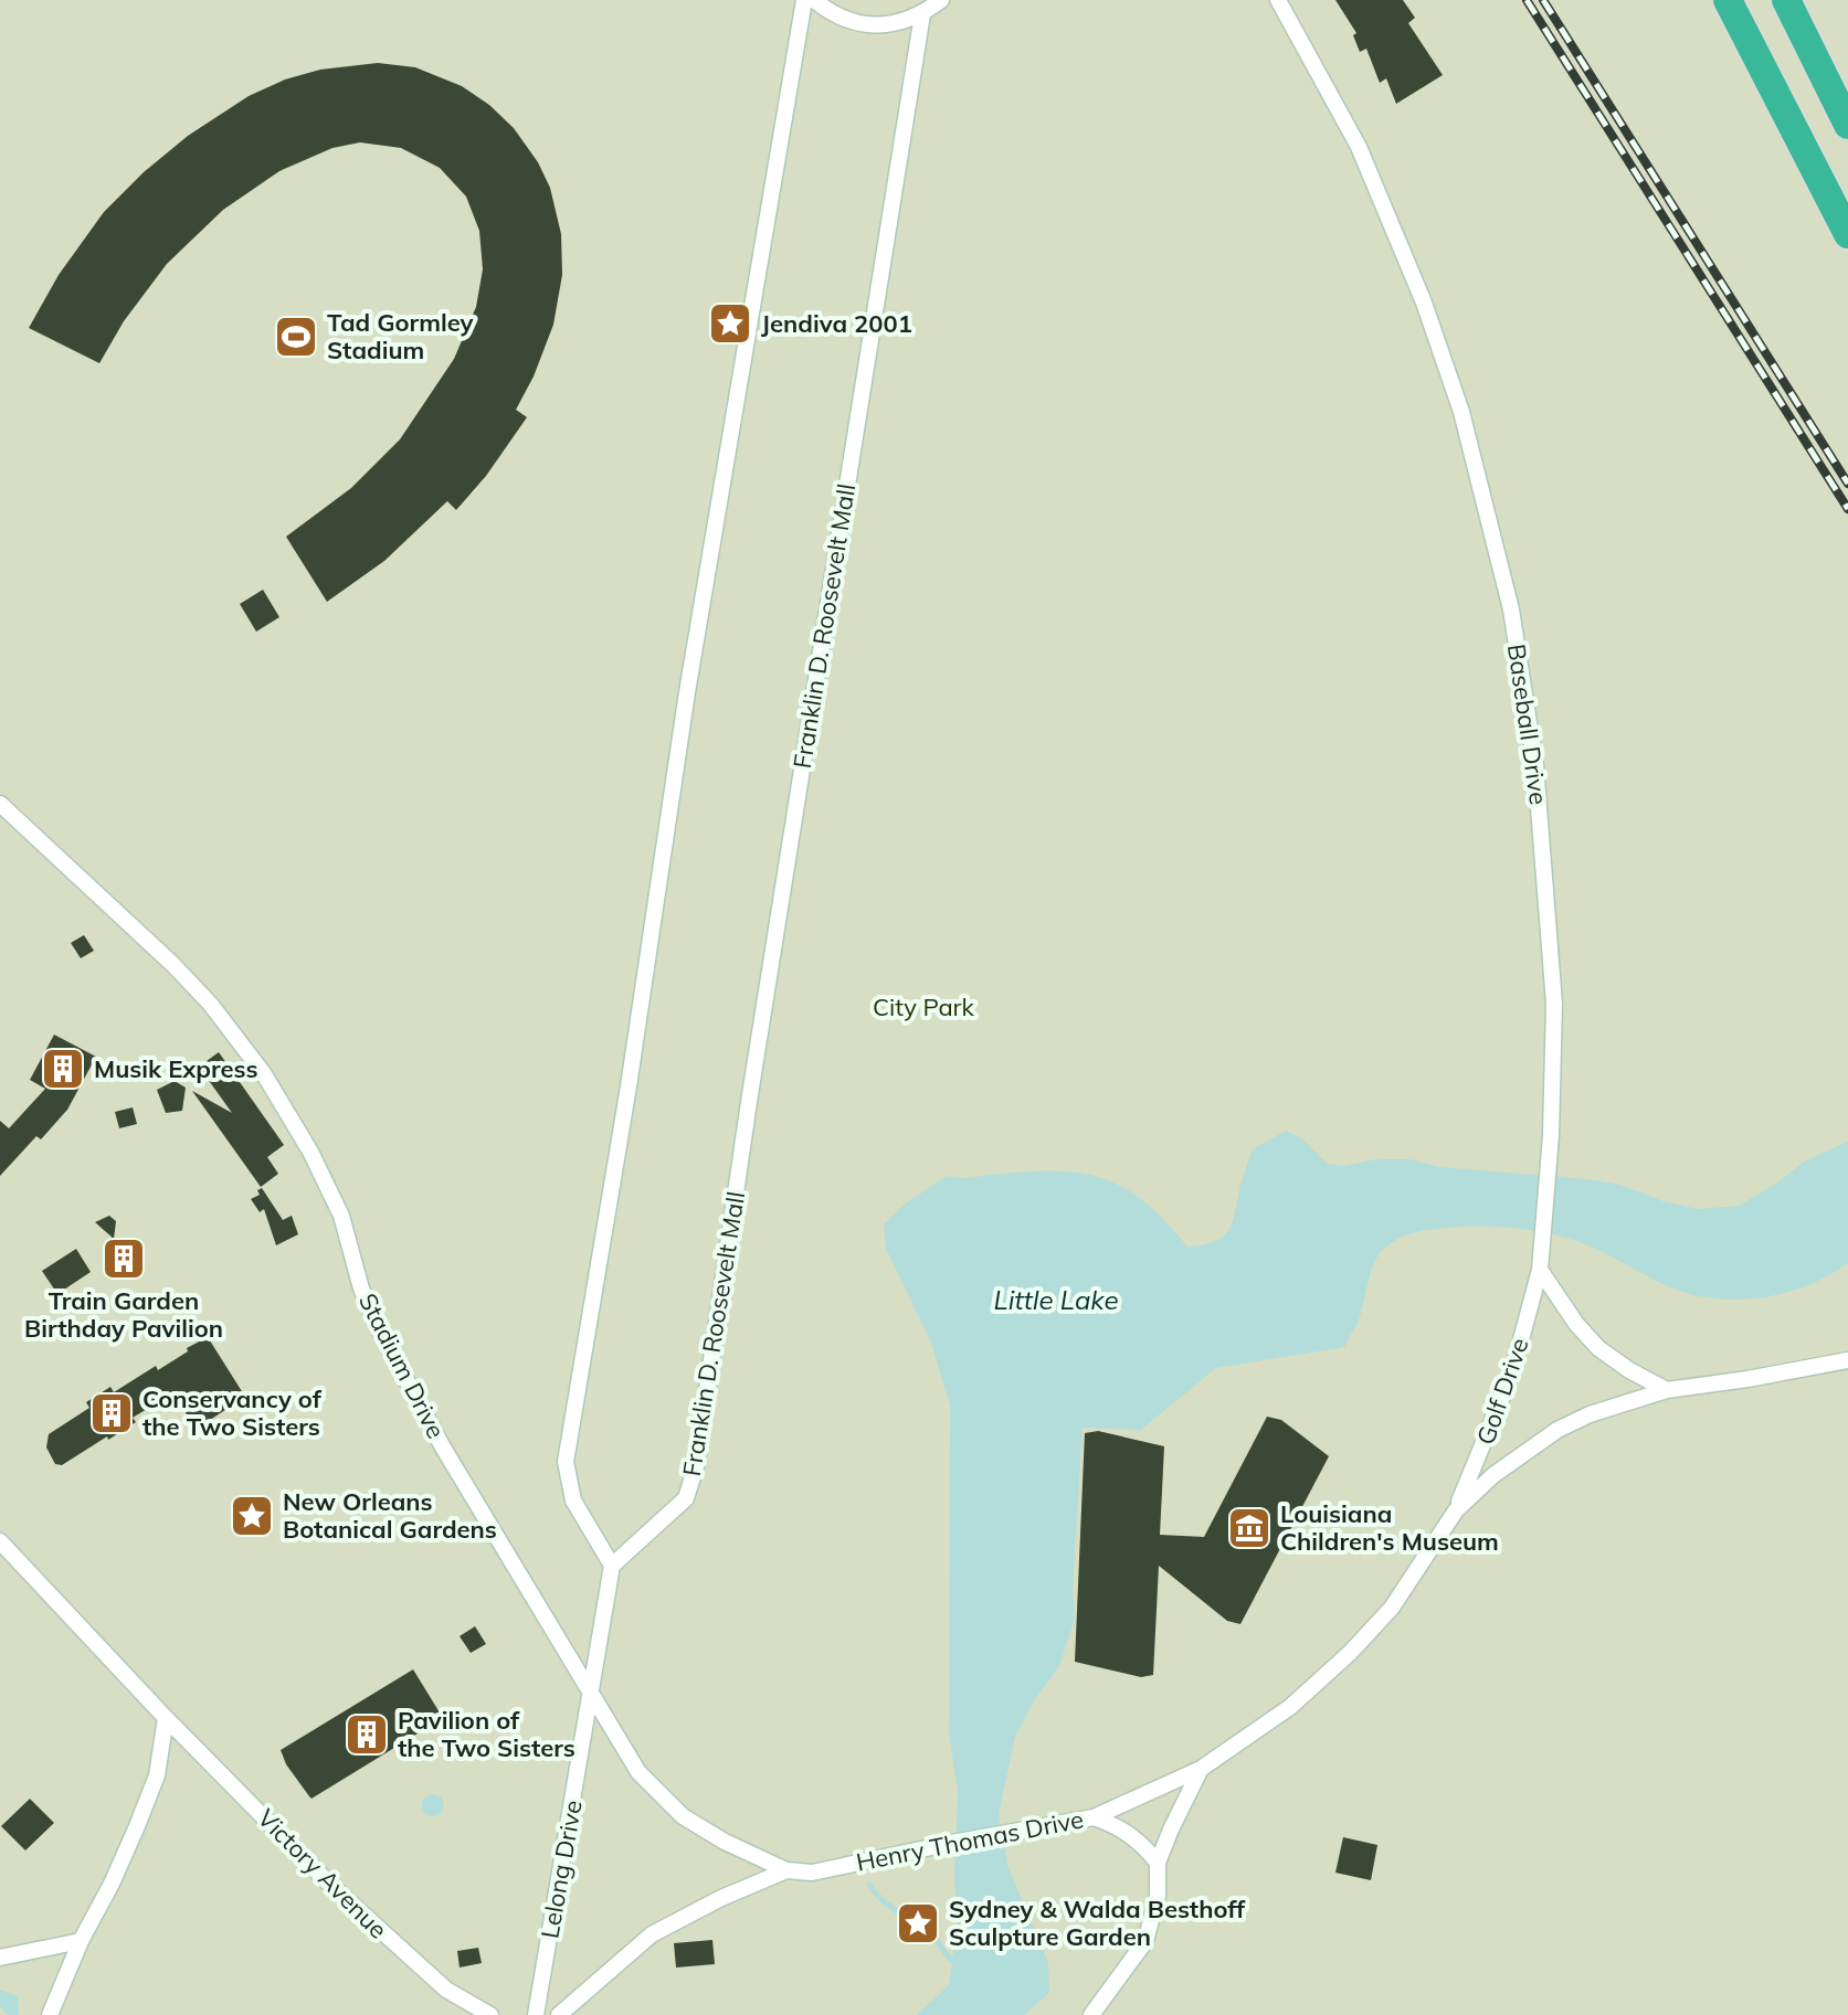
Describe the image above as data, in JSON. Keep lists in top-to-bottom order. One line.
{"streets":{"street":["Franklin D. Roosevelt Mall","Baseball Drive","Stadium Drive","Golf Drive","Henry Thomas Drive","Lelong Drive","Victory Avenue"]},"crossings":[["Franklin D. Roosevelt Mall","Lelong Drive"],["Baseball Drive","Golf Drive"],["Stadium Drive","Henry Thomas Drive"],["Stadium Drive","Lelong Drive"],["Golf Drive","Henry Thomas Drive"]],"water":["Little Lake"],"parks":["City Park"],"places":{"place":["Jendiva 2001","New Orleans Botanical Gardens","Sydney & Walda Besthoff Sculpture Garden"],"sports":["Tad Gormley Stadium"],"building":["Musik Express","Train Garden Birthday Pavilion","Conservancy of the Two Sisters","Pavilion of the Two Sisters"],"museum":["Louisiana Children's Museum"]}}
